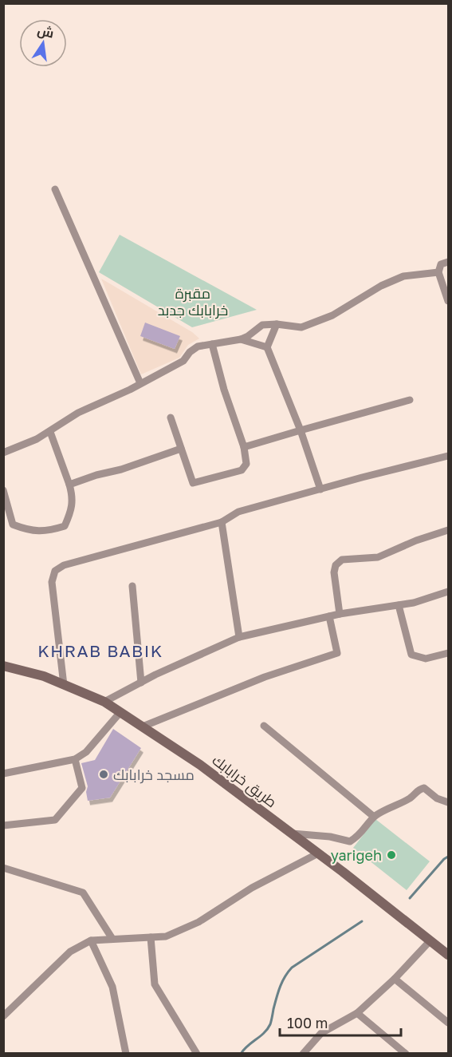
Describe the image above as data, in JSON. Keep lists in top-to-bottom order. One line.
{"streets":{"main road":["طريق خرابابك"]},"districts":["KHRAB BABIK"],"parks":["مقبرة خرابابك جدبد"],"places":["مسجد خرابابك","yarigeh"],"scale_bar":"100 m","north":"top"}
